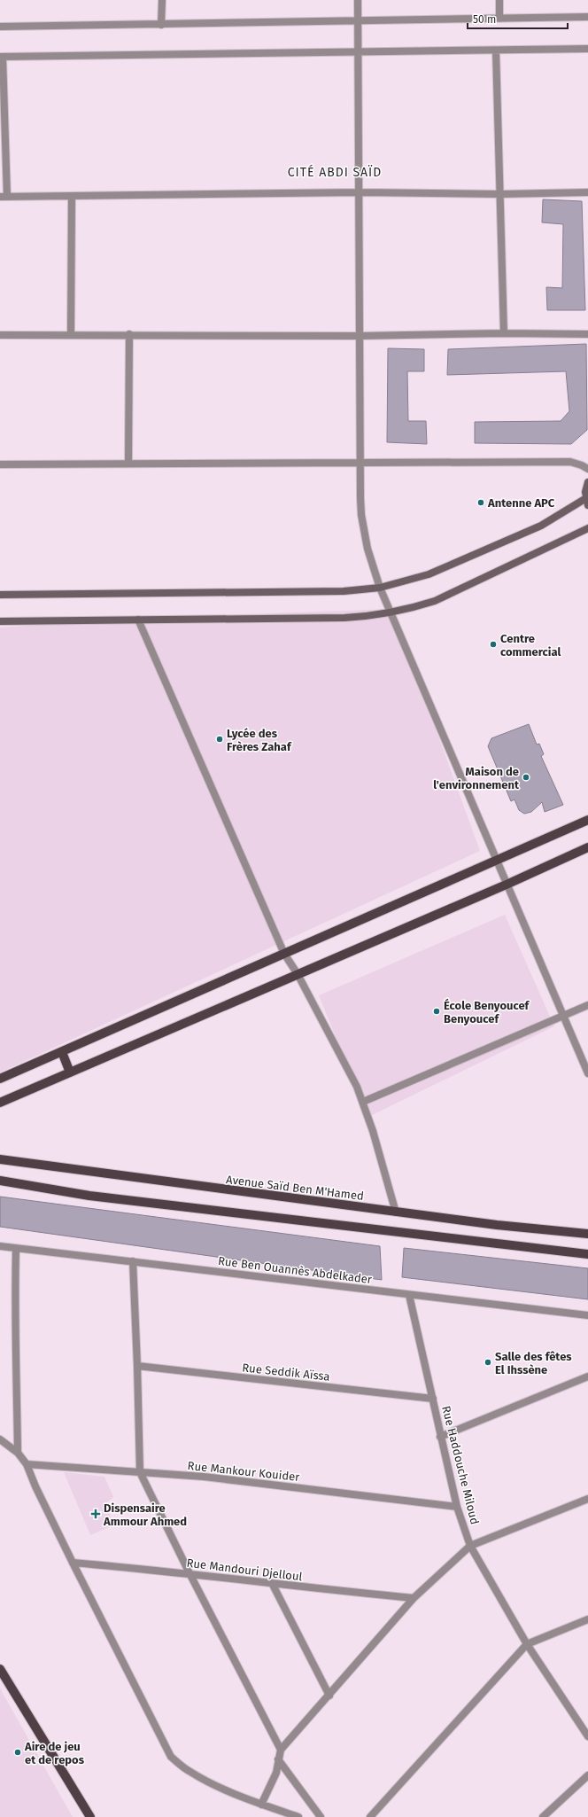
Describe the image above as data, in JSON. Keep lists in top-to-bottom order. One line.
{"streets":{"main road":["Avenue Saïd Ben M'Hamed"],"street":["Rue Ben Ouannès Abdelkader","Rue Seddik Aïssa","Rue Haddouche Miloud","Rue Mankour Kouider","Rue Mandouri Djelloul"]},"crossings":[["Rue Ben Ouannès Abdelkader","Rue Haddouche Miloud"],["Rue Seddik Aïssa","Rue Haddouche Miloud"],["Rue Haddouche Miloud","Rue Mankour Kouider"]],"districts":["CITÉ ABDI SAÏD"],"places":{"other":["Antenne APC","Centre commercial","Lycée des Frères Zahaf","Maison de l'environnement","École Benyoucef Benyoucef","Salle des fêtes El Ihssène","Aire de jeu et de repos"],"health":["Dispensaire Ammour Ahmed"]},"scale_bar":"50 m"}
